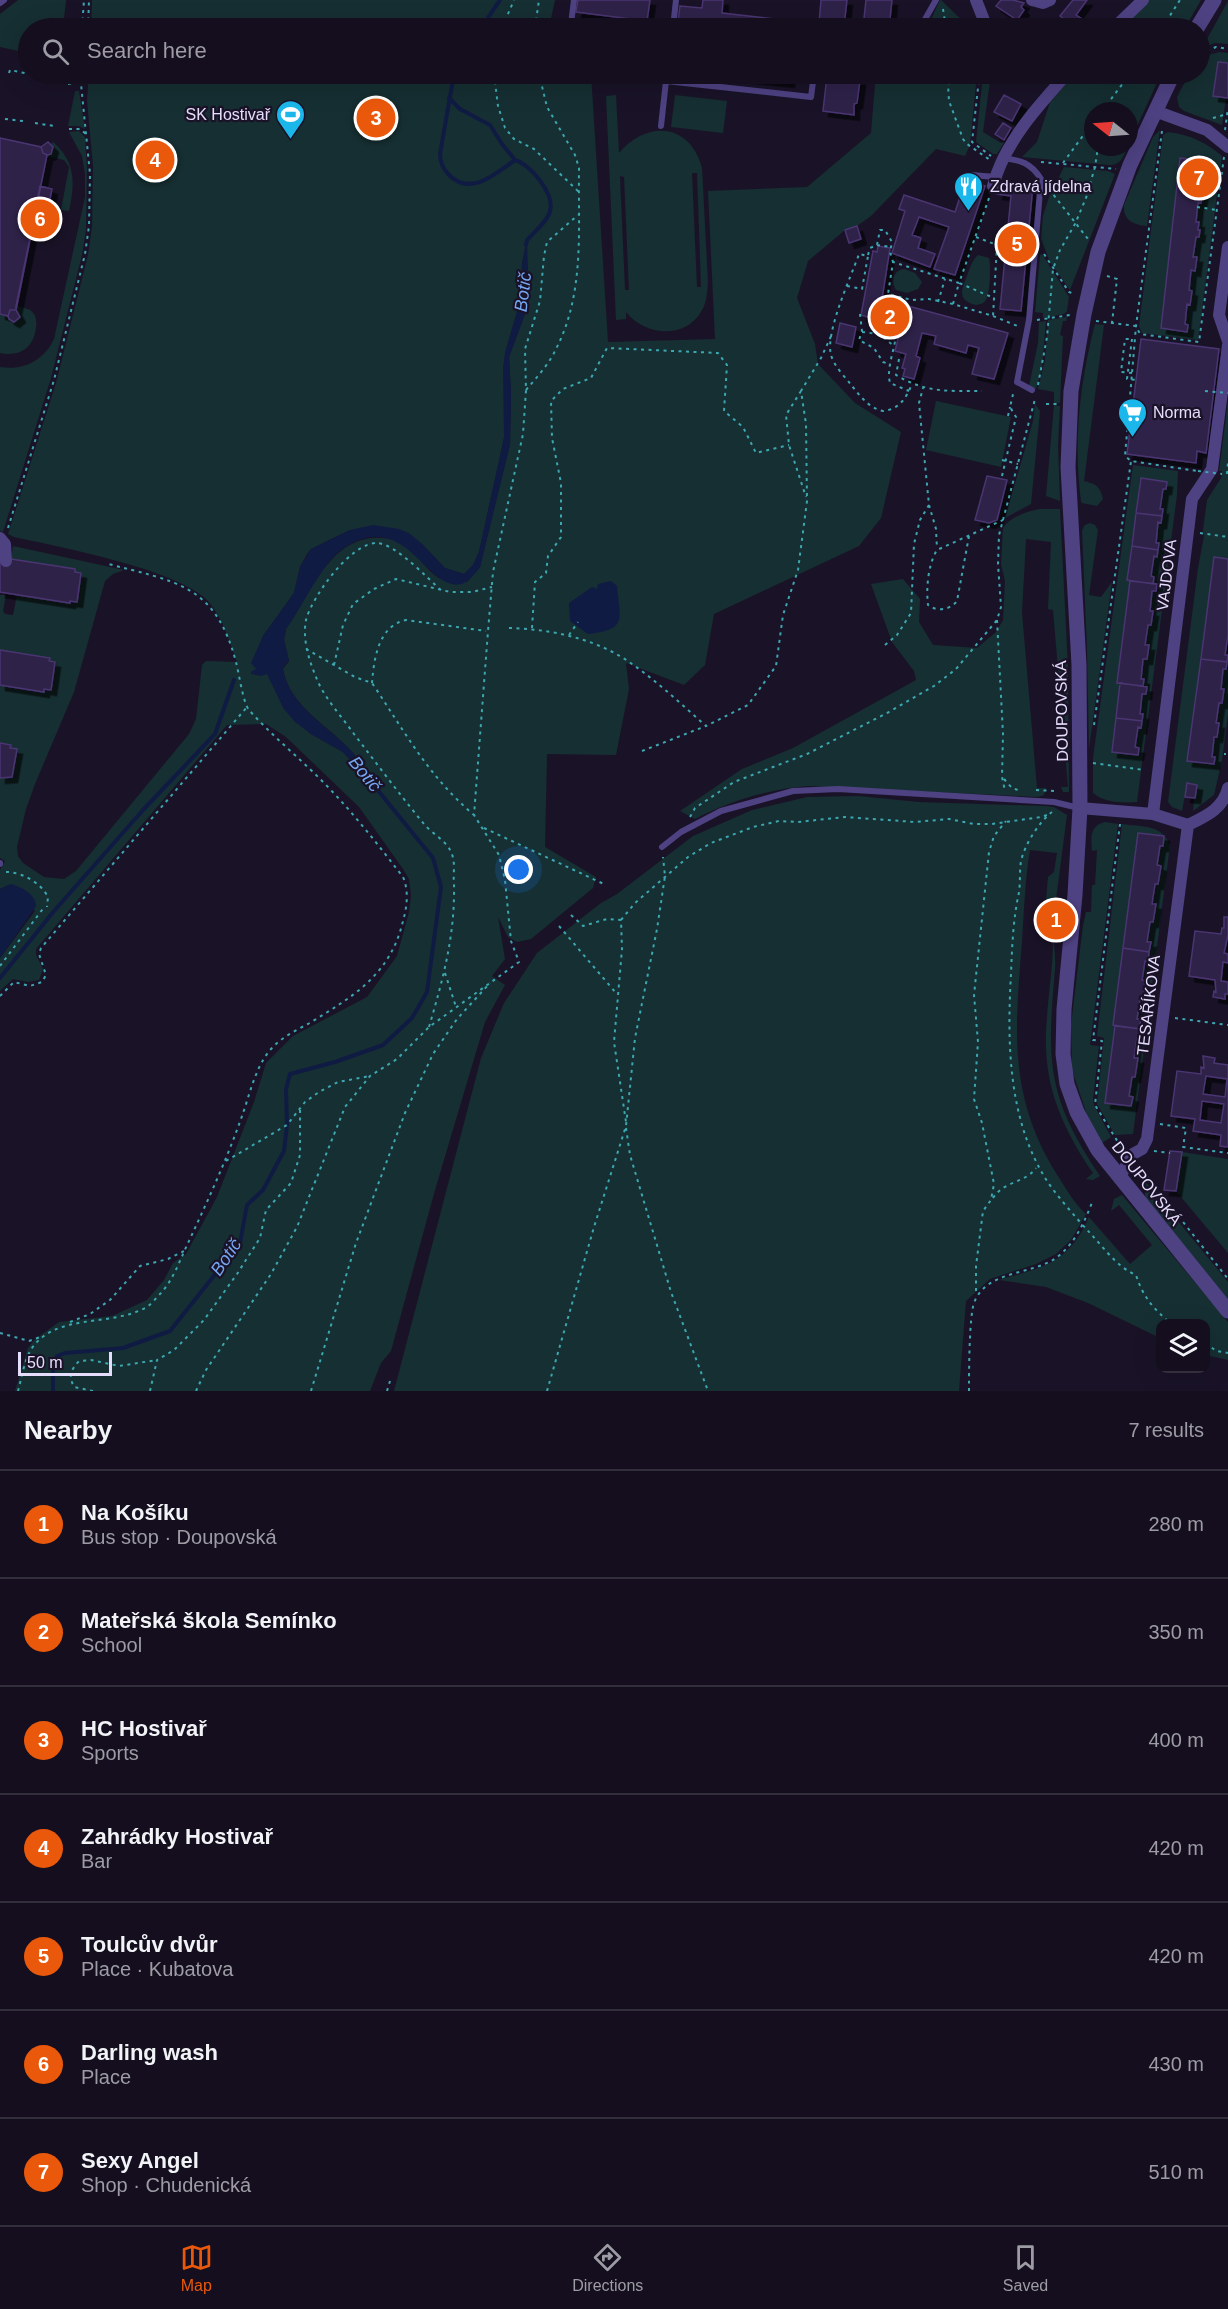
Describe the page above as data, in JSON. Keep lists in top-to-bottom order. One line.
{"streets":{"street":["VAJDOVA","DOUPOVSKÁ","TESAŘÍKOVA"]},"crossings":[["DOUPOVSKÁ","TESAŘÍKOVA"]],"water":["Botič"],"places":{"sports":["SK Hostivař"],"restaurant":["Zdravá jídelna"],"supermarket":["Norma"]},"scale_bar":"50 m","north":"left","page":{"search":"Search here","pins":["3","4","7","6","5","2","1"],"scale":"50 m","heading":["Nearby","7 results"],"list":[{"mark":"1","name":"Na Košíku","note":"Bus stop · Doupovská","value":"280 m"},{"mark":"2","name":"Mateřská škola Semínko","note":"School","value":"350 m"},{"mark":"3","name":"HC Hostivař","note":"Sports","value":"400 m"},{"mark":"4","name":"Zahrádky Hostivař","note":"Bar","value":"420 m"},{"mark":"5","name":"Toulcův dvůr","note":"Place · Kubatova","value":"420 m"},{"mark":"6","name":"Darling wash","note":"Place","value":"430 m"},{"mark":"7","name":"Sexy Angel","note":"Shop · Chudenická","value":"510 m"}],"nav":["Map","Directions","Saved"]}}
